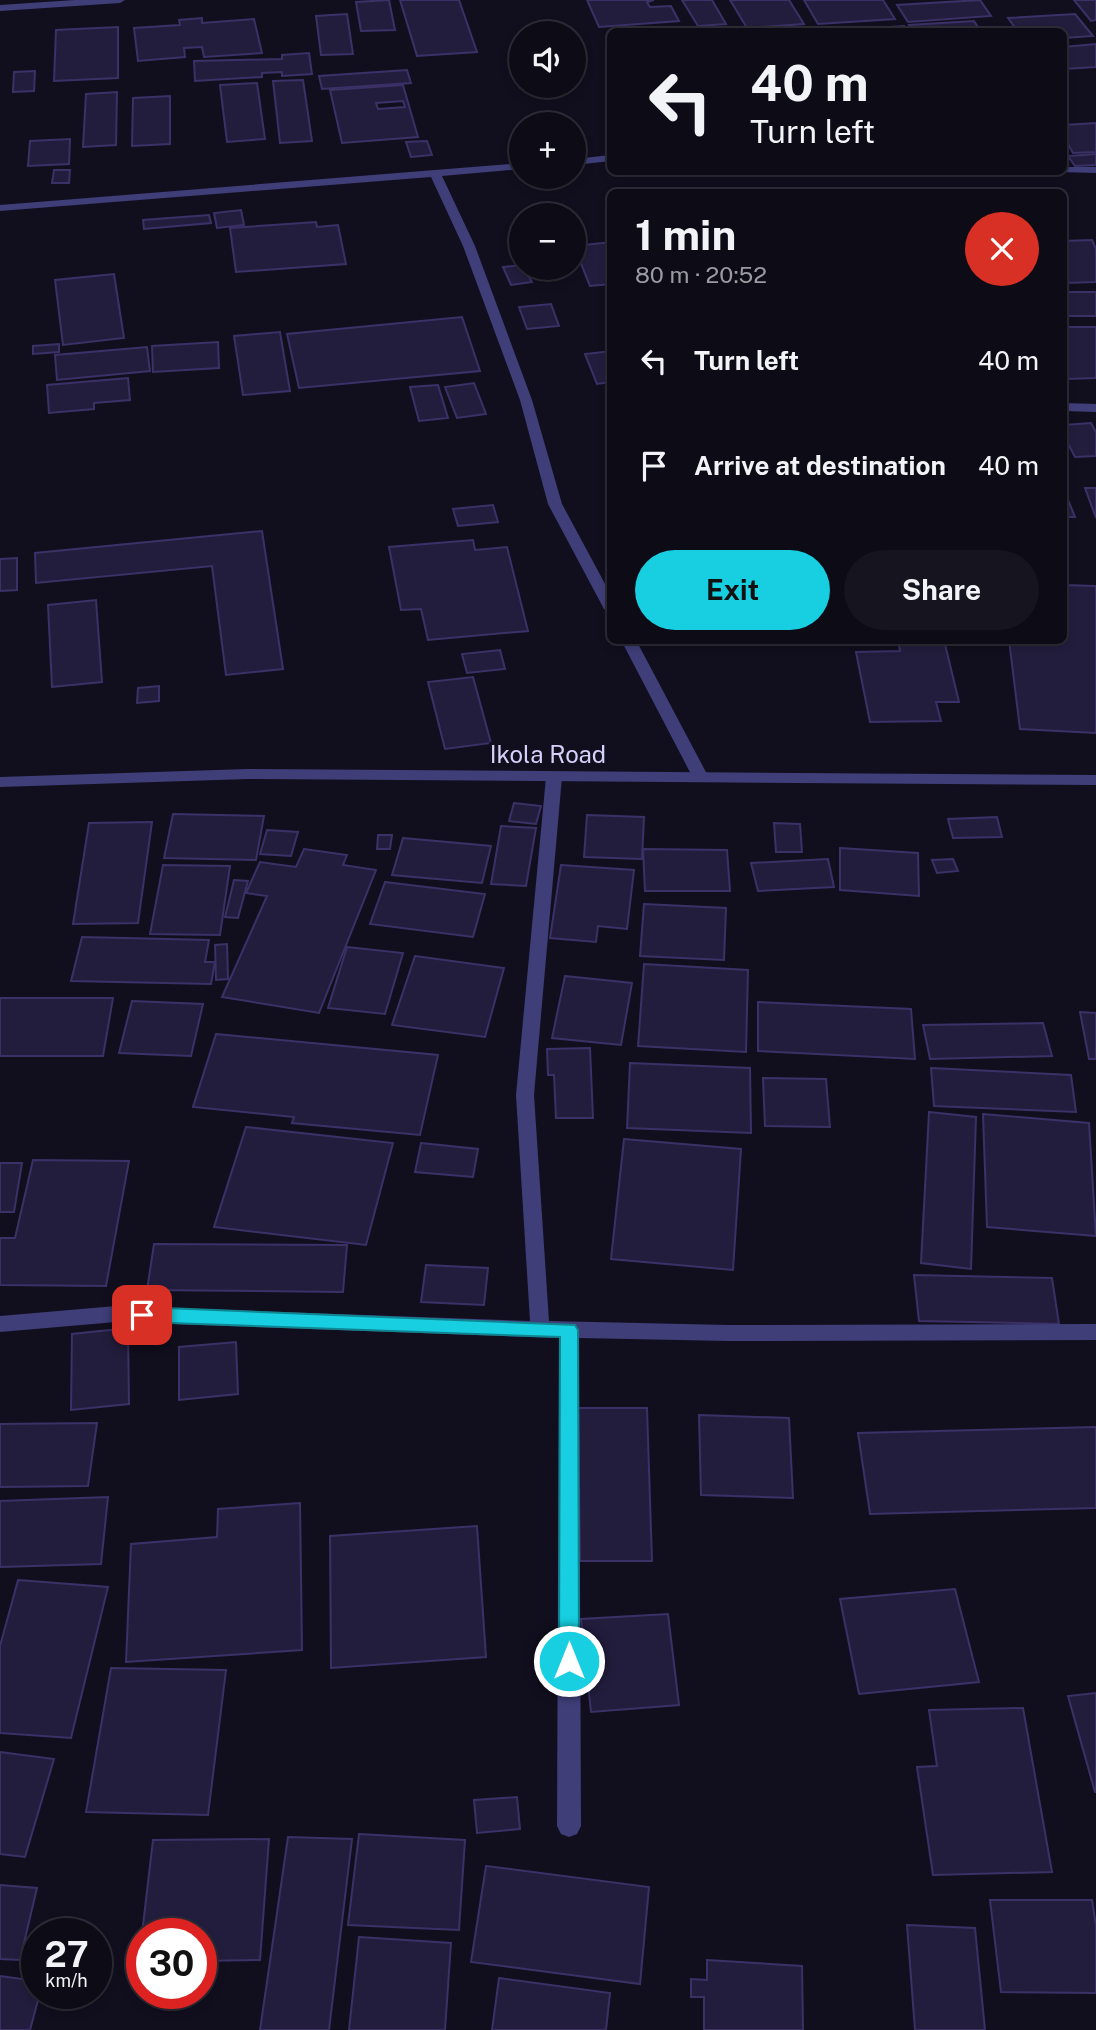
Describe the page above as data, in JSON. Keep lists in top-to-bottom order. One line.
{"streets":{"street":["Ikola Road"]},"page":{"map_buttons":["+","−"],"turn":["40 m","Turn left"],"heading":["1 min","80 m · 20:52"],"list":[{"name":"Turn left","value":"40 m"},{"name":"Arrive at destination","value":"40 m"}],"buttons":["Exit","Share"],"speed":"27 km/h","limit":"30"}}
